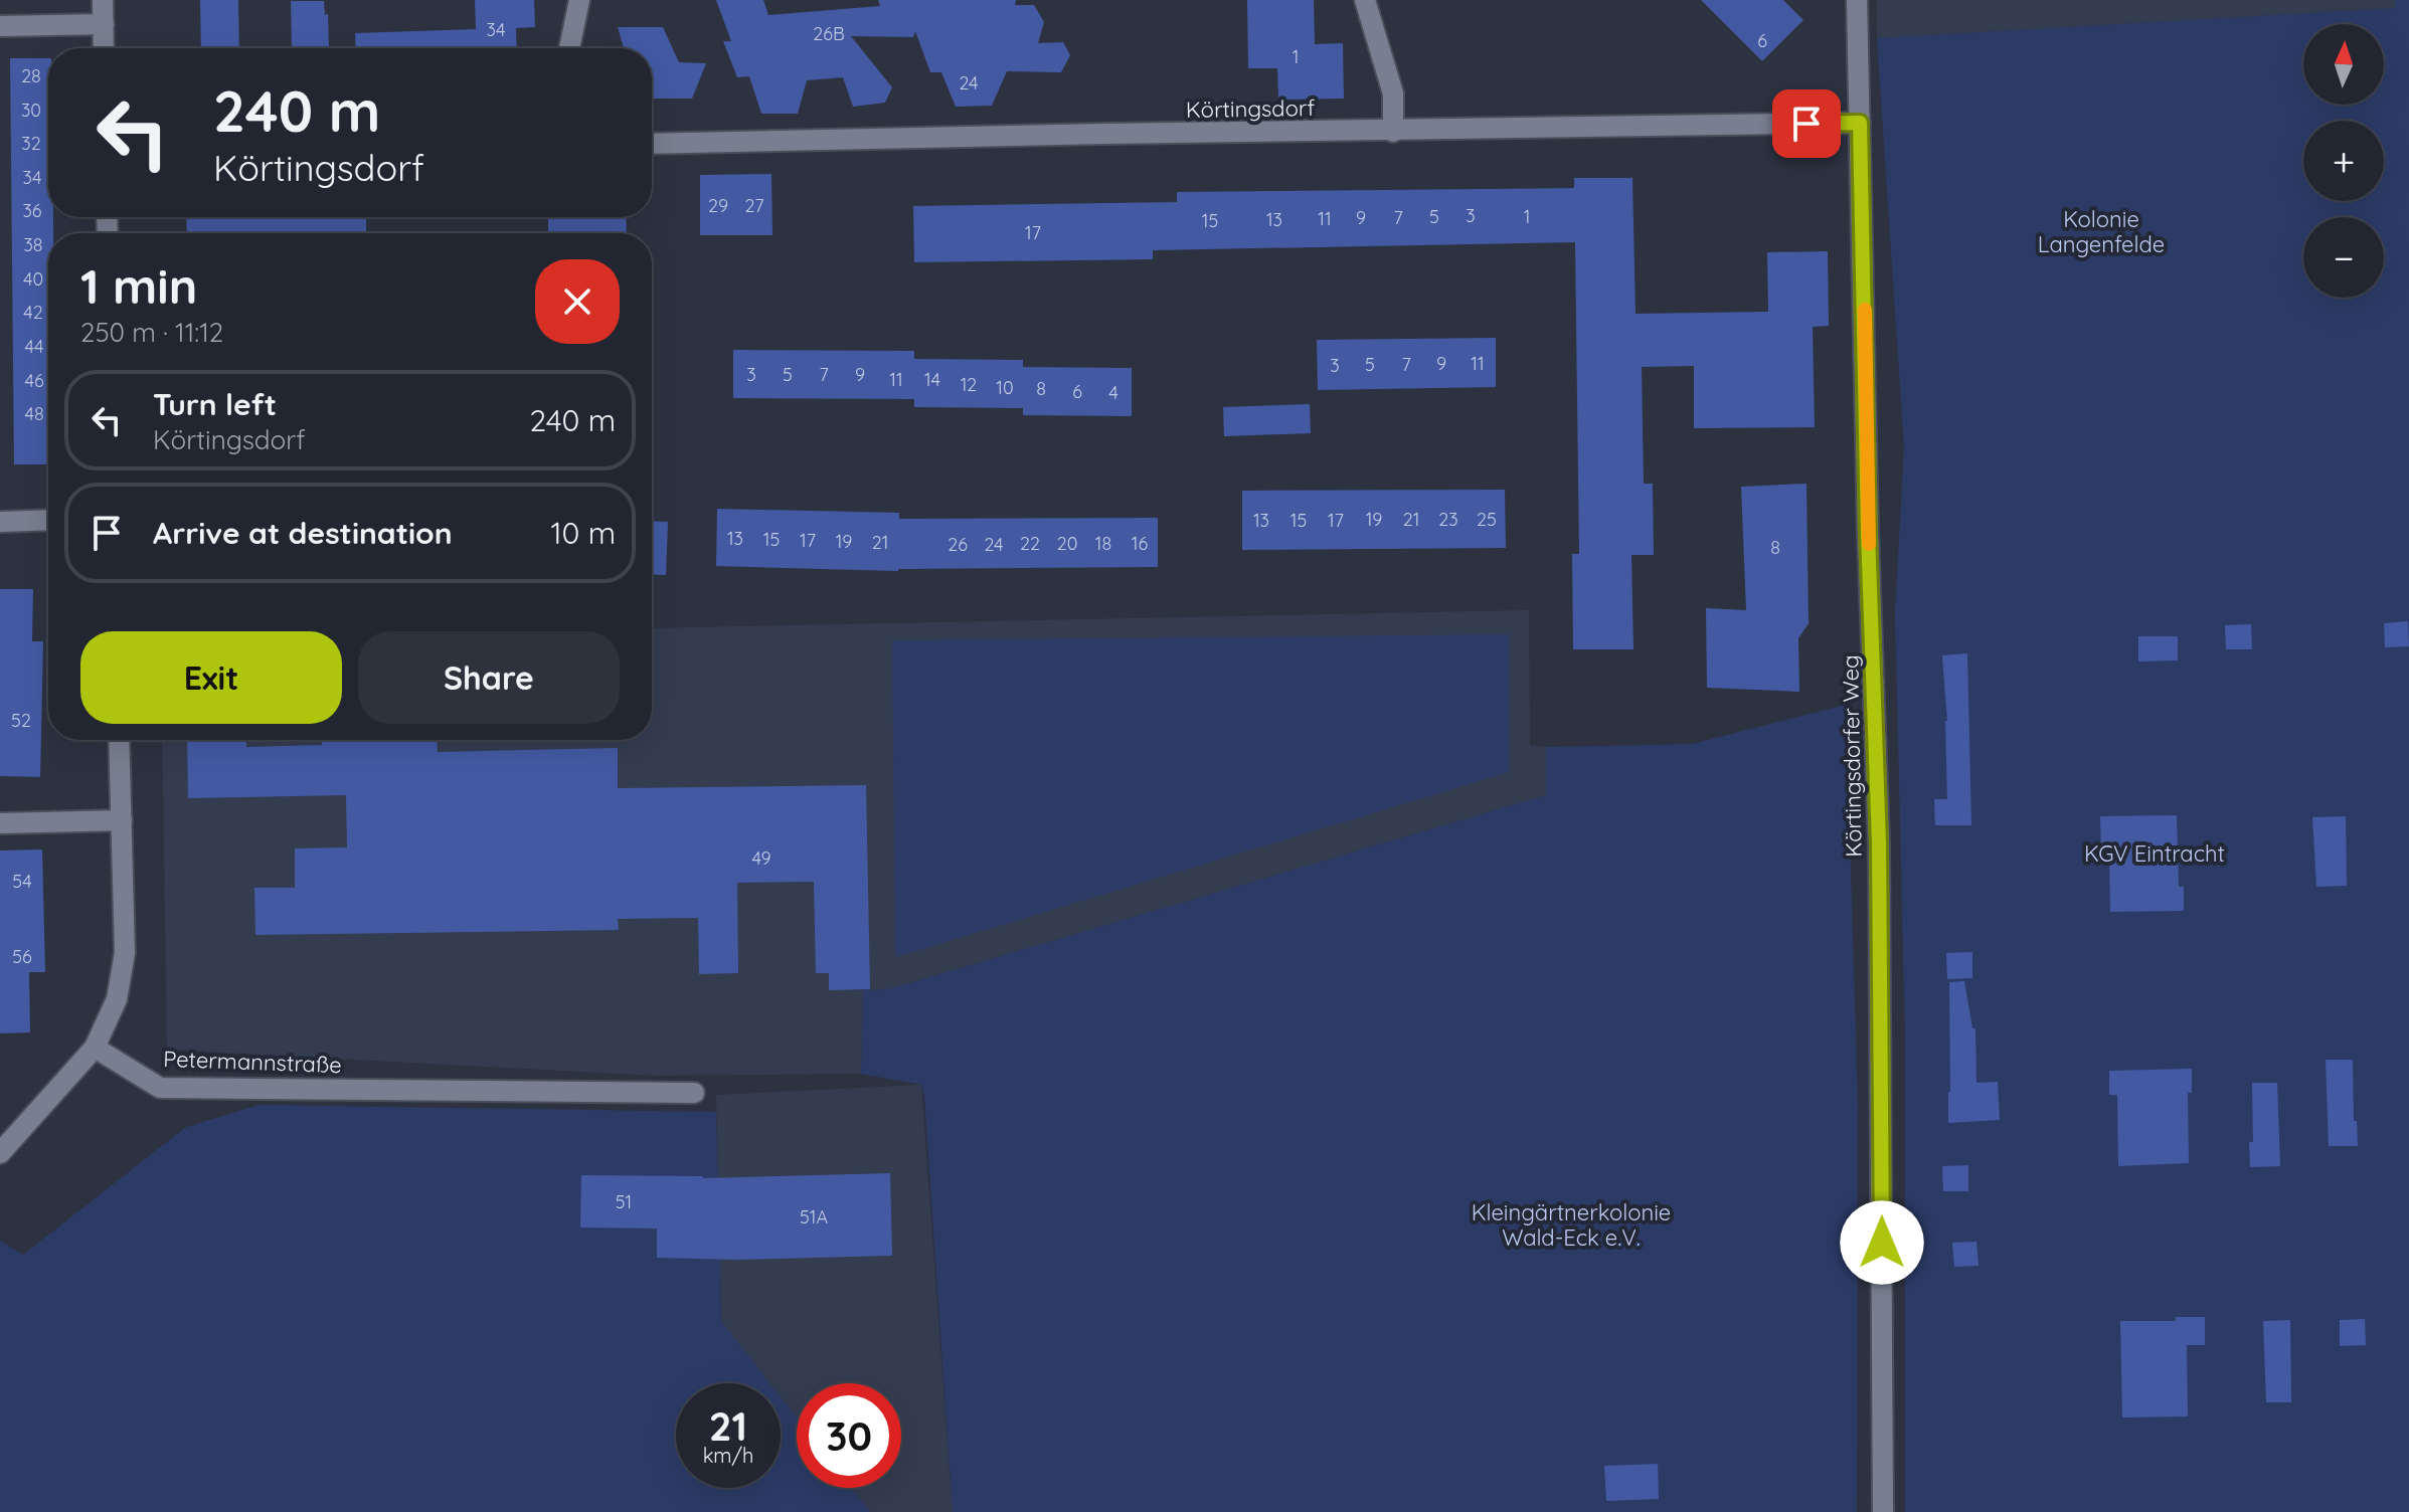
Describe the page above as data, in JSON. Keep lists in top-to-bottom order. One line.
{"streets":{"street":["Körtingsdorf","Körtingsdorfer Weg","Petermannstraße"]},"crossings":[["Körtingsdorf","Körtingsdorfer Weg"]],"parks":["Kolonie Langenfelde","KGV Eintracht","Kleingärtnerkolonie Wald-Eck e.V."],"house_numbers":["34","26B","6","1","28","24","30","32","34","29","27","36","3","5","1","9","7","11","13","15","17","38","40","42","44","9","11","5","7","3","3","5","7","9","11","14","46","12","10","8","6","4","48","19","21","23","25","13","15","17","13","15","17","19","21","22","20","18","16","26","24","8","52","49","54","56","51","51A"],"north":"top","page":{"map_buttons":["+","−"],"turn":["240 m","Körtingsdorf"],"heading":["1 min","250 m · 11:12"],"list":[{"name":"Turn left","note":"Körtingsdorf","value":"240 m"},{"name":"Arrive at destination","value":"10 m"}],"buttons":["Exit","Share"],"speed":"21 km/h","limit":"30"}}
